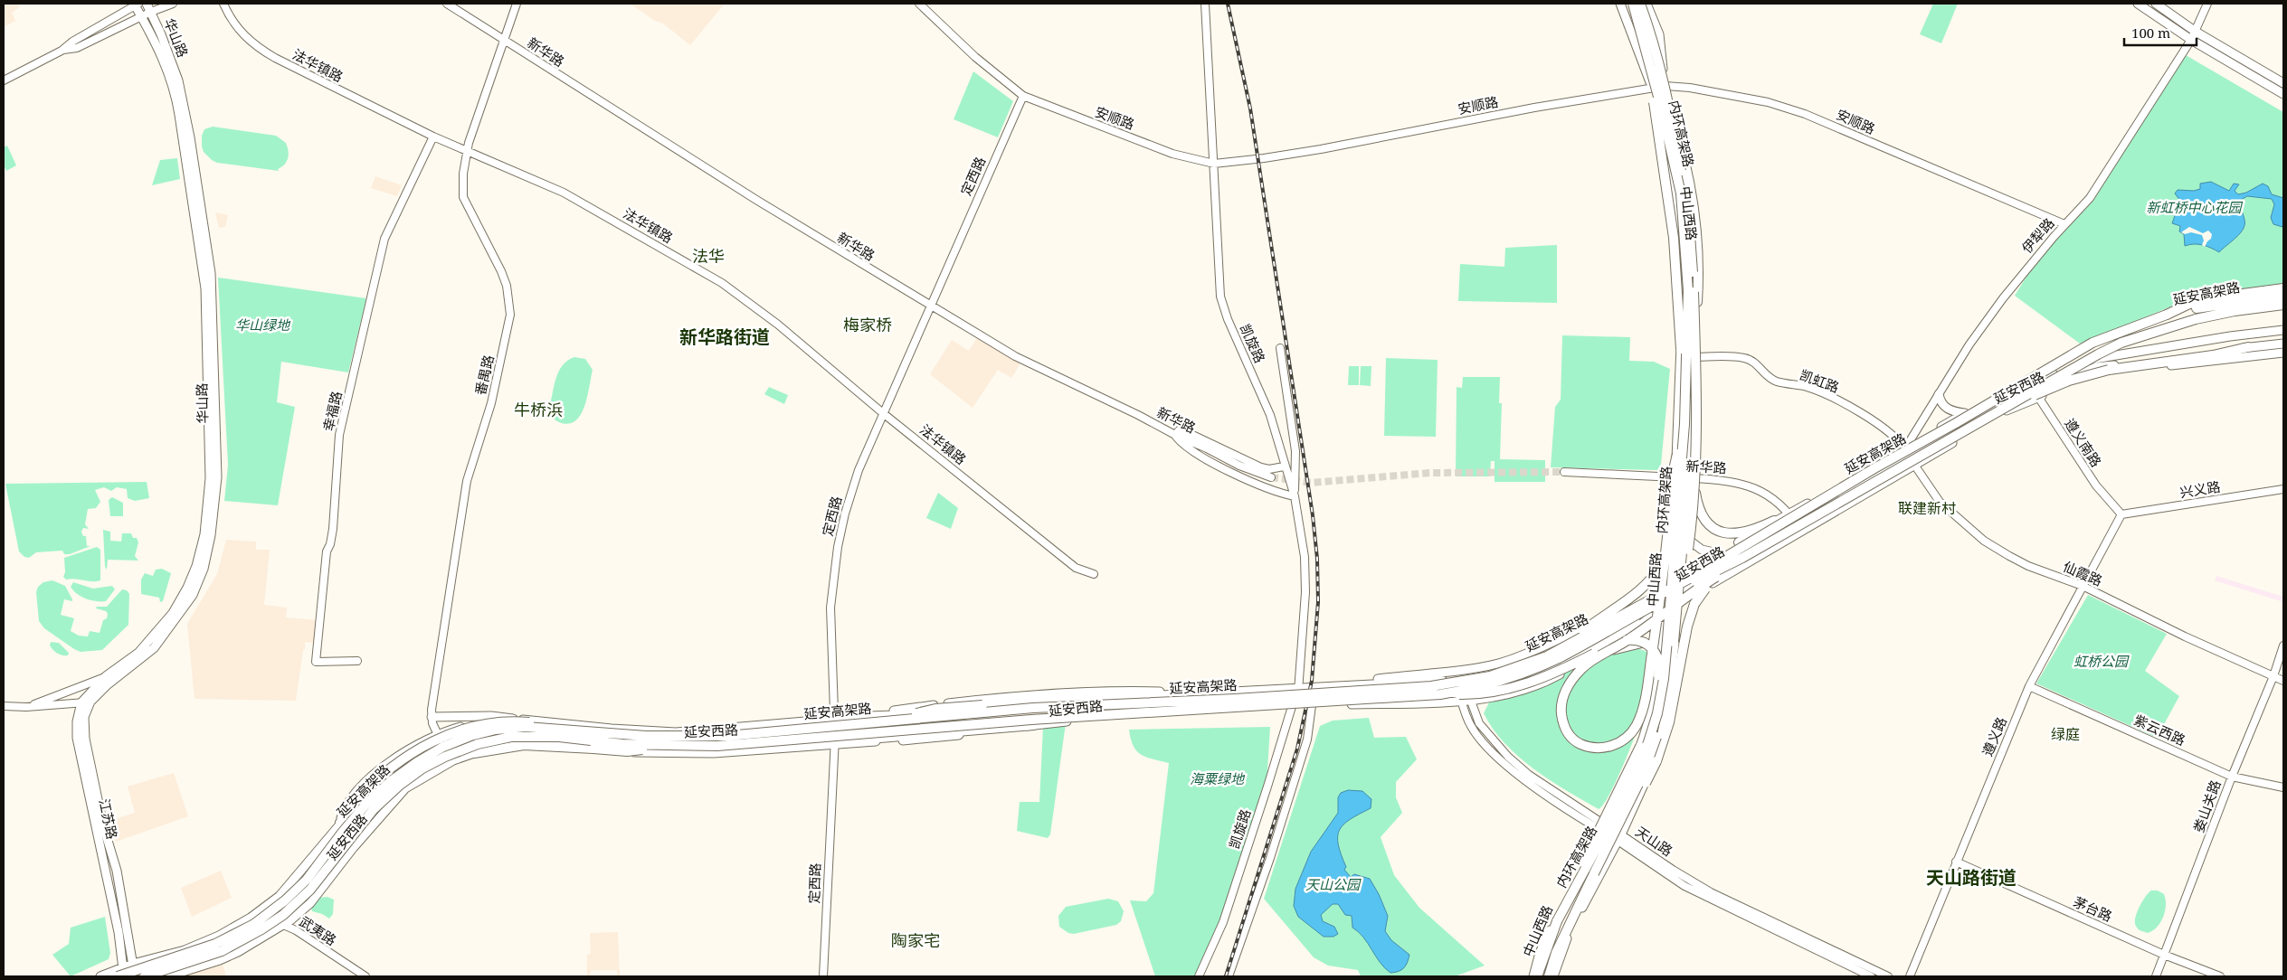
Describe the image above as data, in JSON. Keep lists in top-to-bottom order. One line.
{"streets":{"highway":["内环高架路","延安高架路"],"main road":["华山路","中山西路","延安西路","江苏路"],"street":["新华路","法华镇路","安顺路","定西路","伊犁路","凯旋路","番禺路","凯虹路","幸福路","遵义南路","兴义路","仙霞路","紫云西路","遵义路","娄山关路","天山路","茅台路","武夷路"]},"crossings":[["华山路","江苏路"],["新华路","定西路"],["新华路","中山西路"],["新华路","番禺路"],["新华路","延安西路"],["法华镇路","定西路"],["法华镇路","番禺路"],["法华镇路","幸福路"],["安顺路","定西路"],["安顺路","中山西路"],["安顺路","伊犁路"],["安顺路","凯旋路"],["内环高架路","中山西路"],["定西路","延安西路"],["中山西路","凯虹路"],["中山西路","延安西路"],["中山西路","天山路"],["伊犁路","凯虹路"],["伊犁路","延安西路"],["伊犁路","仙霞路"],["延安高架路","延安西路"],["凯旋路","延安西路"],["番禺路","延安西路"],["凯虹路","延安西路"],["凯虹路","仙霞路"],["延安西路","遵义南路"],["延安西路","仙霞路"],["延安西路","江苏路"],["延安西路","武夷路"],["遵义南路","兴义路"],["遵义南路","遵义路"],["兴义路","遵义路"],["仙霞路","遵义路"],["仙霞路","娄山关路"],["紫云西路","遵义路"],["紫云西路","娄山关路"],["遵义路","茅台路"],["娄山关路","茅台路"]],"districts":["法华","梅家桥","新华路街道","牛桥浜","联建新村","绿庭","天山路街道","陶家宅"],"parks":["新虹桥中心花园","华山绿地","虹桥公园","海粟绿地","天山公园"],"scale_bar":"100 m"}
